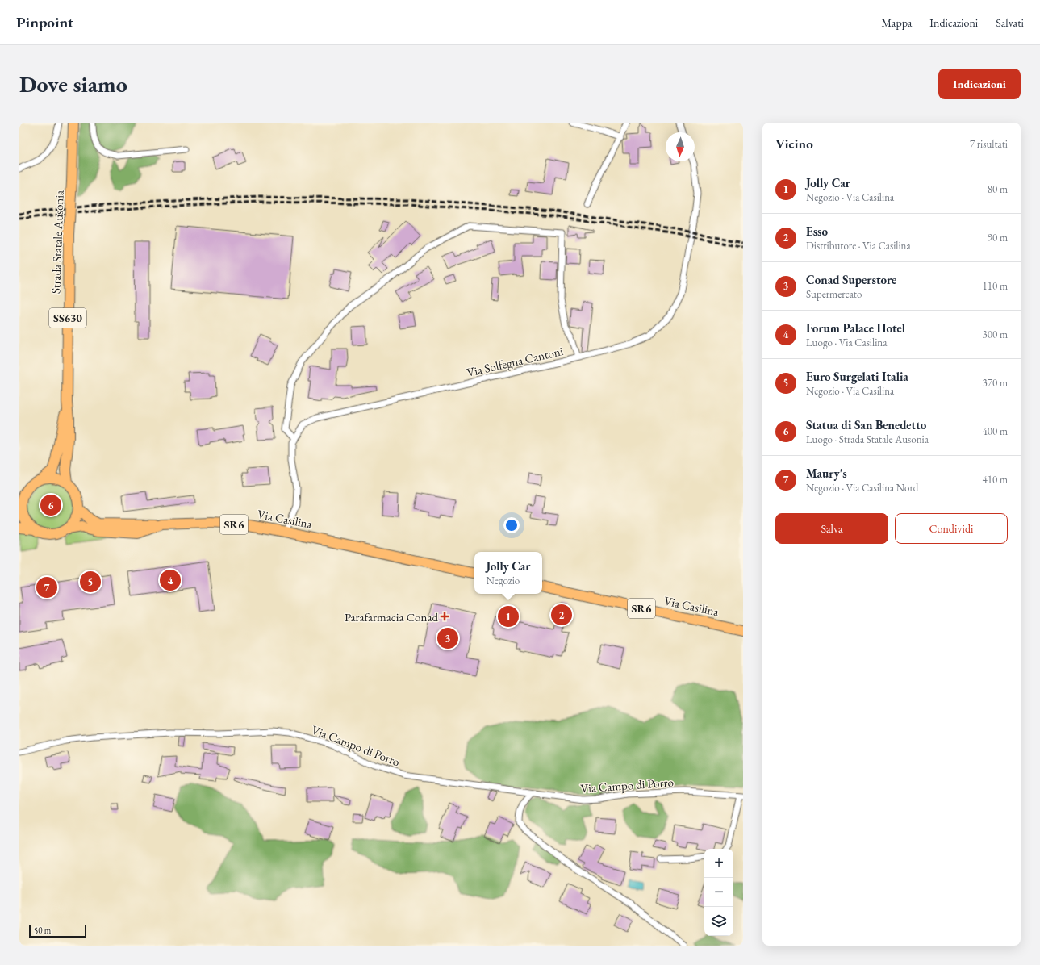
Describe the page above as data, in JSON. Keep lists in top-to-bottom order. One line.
{"streets":{"main road":["Strada Statale Ausonia","SS630","Via Casilina","SR6"],"street":["Via Solfegna Cantoni","Via Campo di Porro"]},"crossings":[["Strada Statale Ausonia","Via Casilina"],["Via Solfegna Cantoni","Via Casilina"]],"places":{"health":["Parafarmacia Conad"]},"scale_bar":"50 m","north":"bottom","page":{"header":"Pinpoint","nav":["Mappa","Indicazioni","Salvati"],"buttons":["Indicazioni",["Salva","Condividi"]],"title":"Dove siamo","heading":["Vicino","7 risultati"],"list":[{"mark":"1","name":"Jolly Car","note":"Negozio · Via Casilina","value":"80 m"},{"mark":"2","name":"Esso","note":"Distributore · Via Casilina","value":"90 m"},{"mark":"3","name":"Conad Superstore","note":"Supermercato","value":"110 m"},{"mark":"4","name":"Forum Palace Hotel","note":"Luogo · Via Casilina","value":"300 m"},{"mark":"5","name":"Euro Surgelati Italia","note":"Negozio · Via Casilina","value":"370 m"},{"mark":"6","name":"Statua di San Benedetto","note":"Luogo · Strada Statale Ausonia","value":"400 m"},{"mark":"7","name":"Maury's","note":"Negozio · Via Casilina Nord","value":"410 m"}],"pins":["6","4","5","7","2","1","3"],"popup":["Jolly Car","Negozio"],"map_buttons":["+","−"],"scale":"50 m"}}
